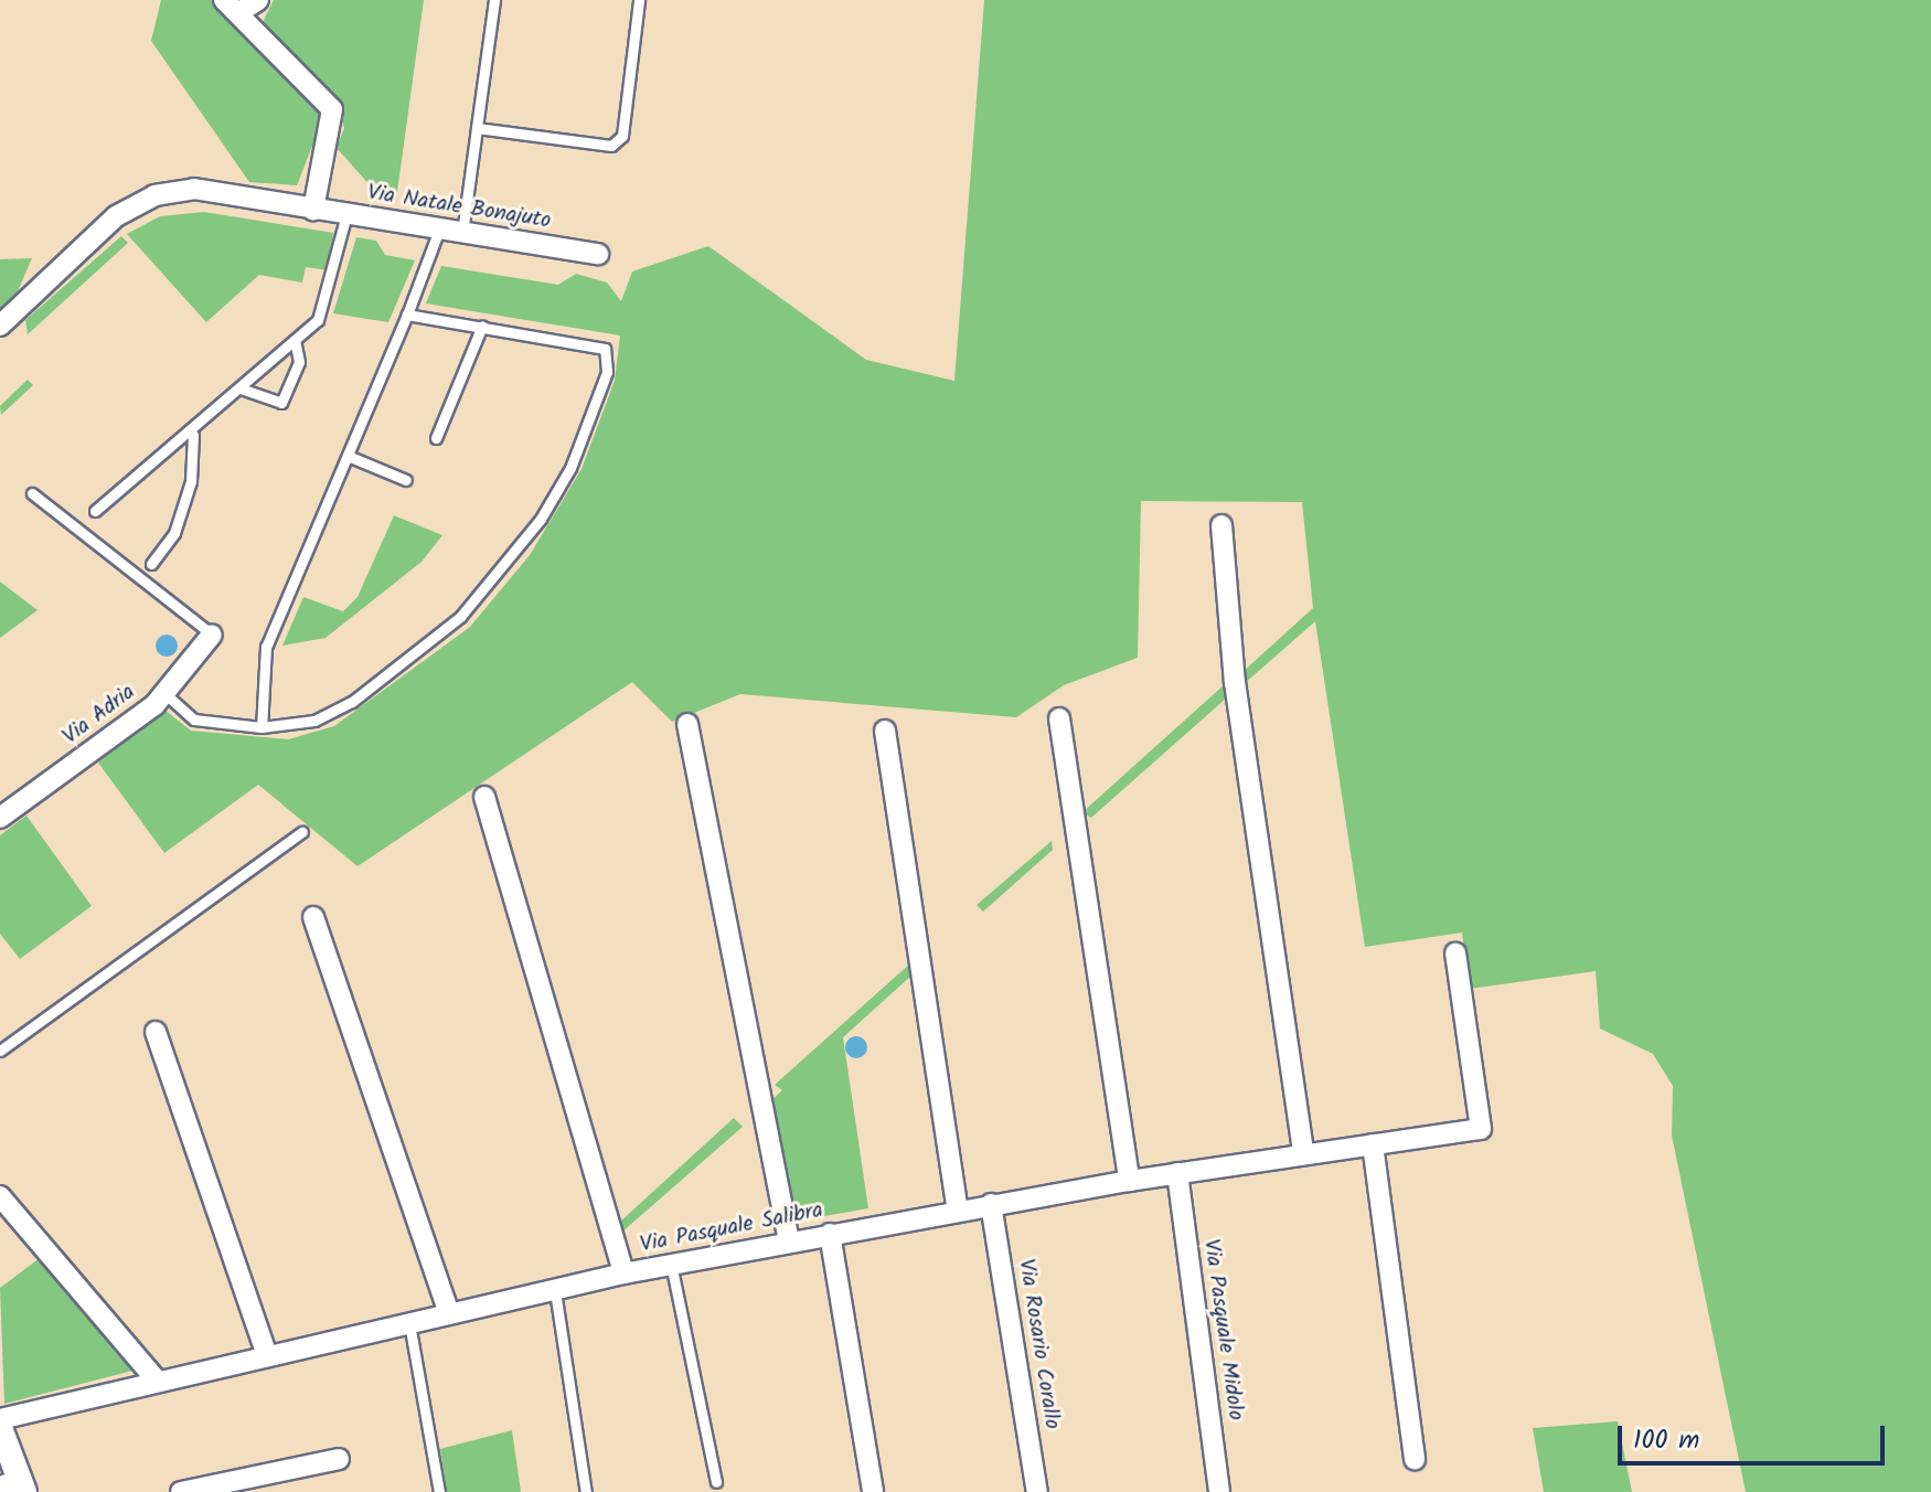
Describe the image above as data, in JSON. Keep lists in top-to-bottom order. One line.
{"streets":{"street":["Via Natale Bonajuto","Via Adria","Via Pasquale Salibra","Via Pasquale Midolo","Via Rosario Corallo"]},"crossings":[["Via Pasquale Salibra","Via Pasquale Midolo"],["Via Pasquale Salibra","Via Rosario Corallo"]],"scale_bar":"100 m"}
